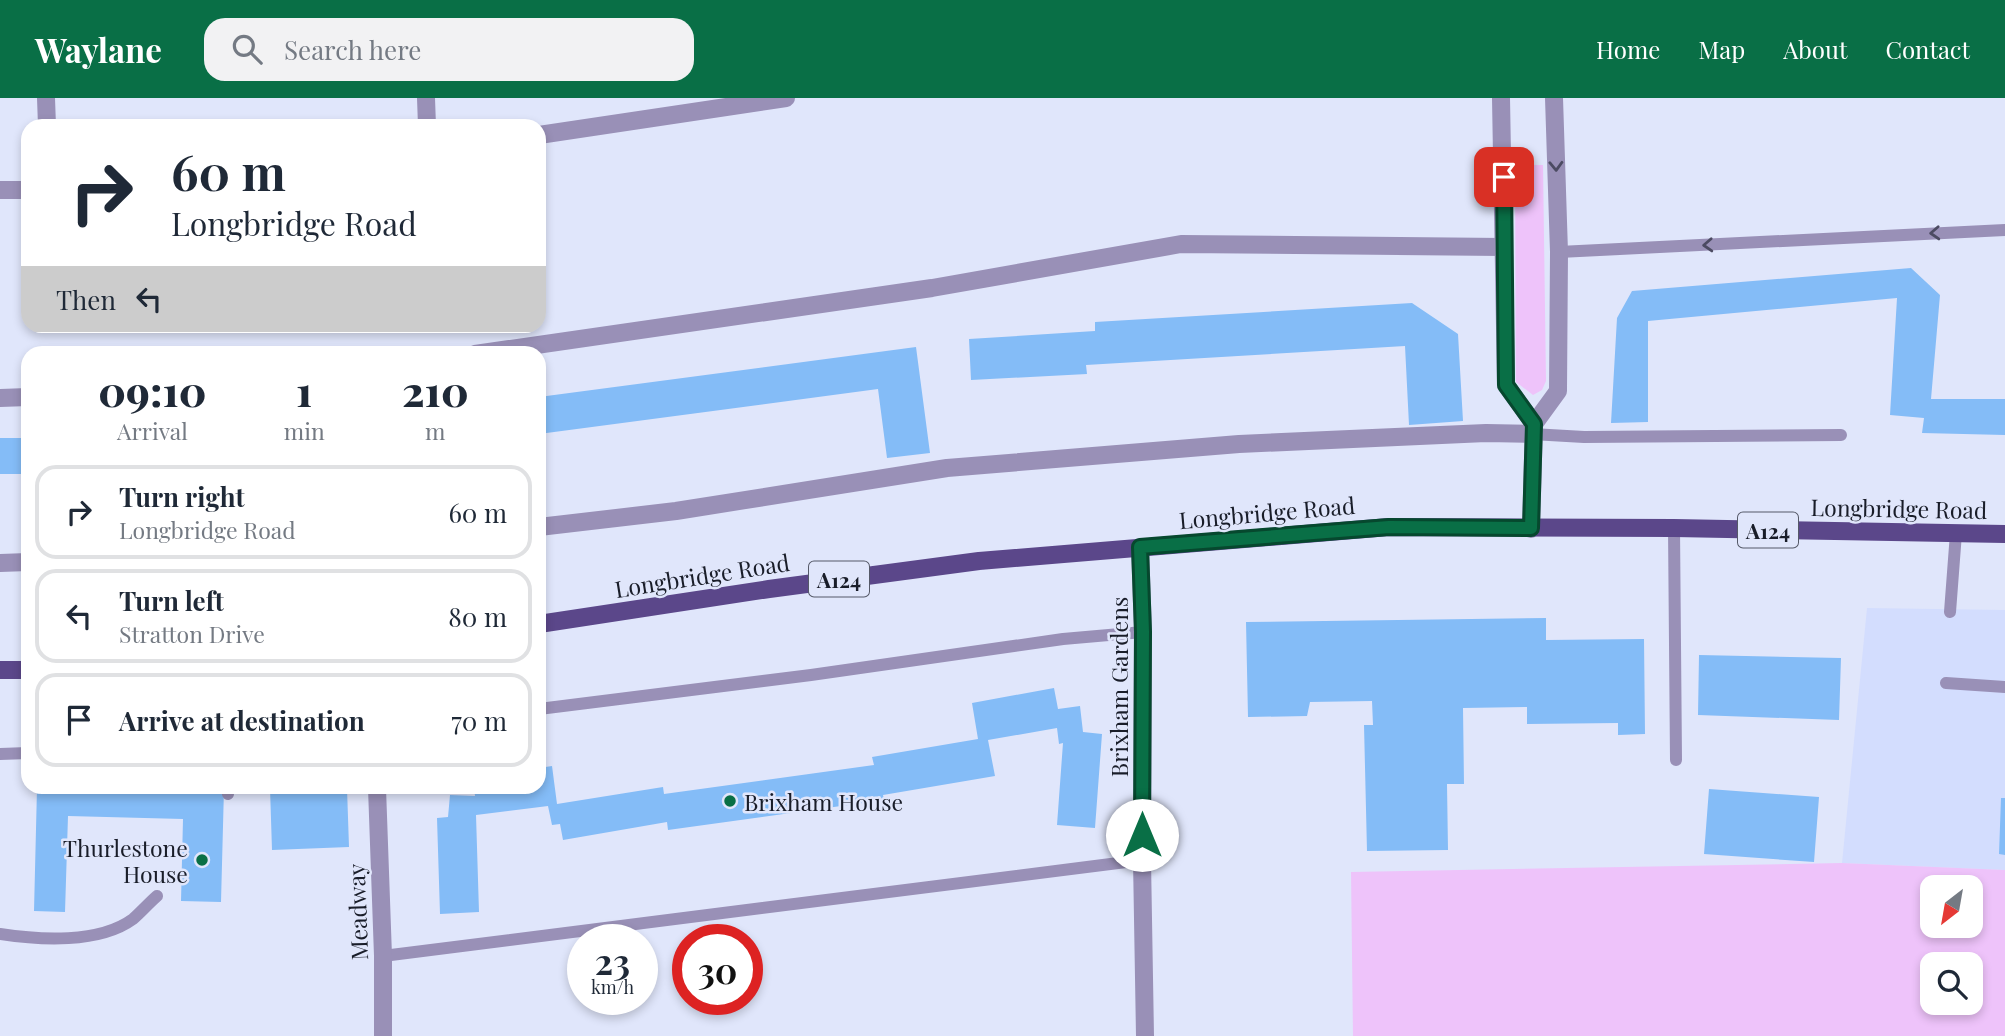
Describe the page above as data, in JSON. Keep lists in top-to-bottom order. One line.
{"streets":{"main road":["Longbridge Road","A124"],"street":["Brixham Gardens","Meadway"]},"crossings":[["Longbridge Road","Brixham Gardens"]],"places":["Brixham House","Thurlestone House"],"north":"bottom left","page":{"header":"Waylane","search":"Search here","nav":["Home","Map","About","Contact"],"turn":["60 m","Longbridge Road"],"then":"Then","eta":["09:10","Arrival","1","min","210","m"],"list":[{"name":"Turn right","note":"Longbridge Road","value":"60 m"},{"name":"Turn left","note":"Stratton Drive","value":"80 m"},{"name":"Arrive at destination","value":"70 m"}],"speed":"23 km/h","limit":"30"}}
